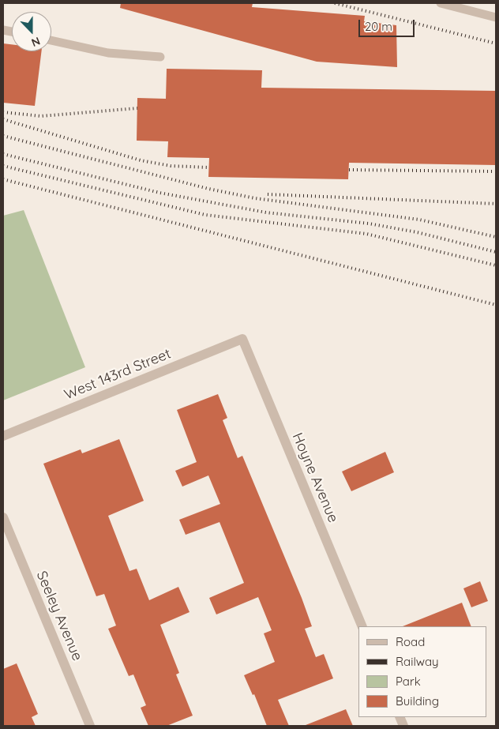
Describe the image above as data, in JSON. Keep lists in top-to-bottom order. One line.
{"streets":{"street":["West 143rd Street","Hoyne Avenue","Seeley Avenue"]},"crossings":[["West 143rd Street","Hoyne Avenue"]],"legend":["Road","Railway","Park","Building"],"scale_bar":"20 m","north":"bottom"}
